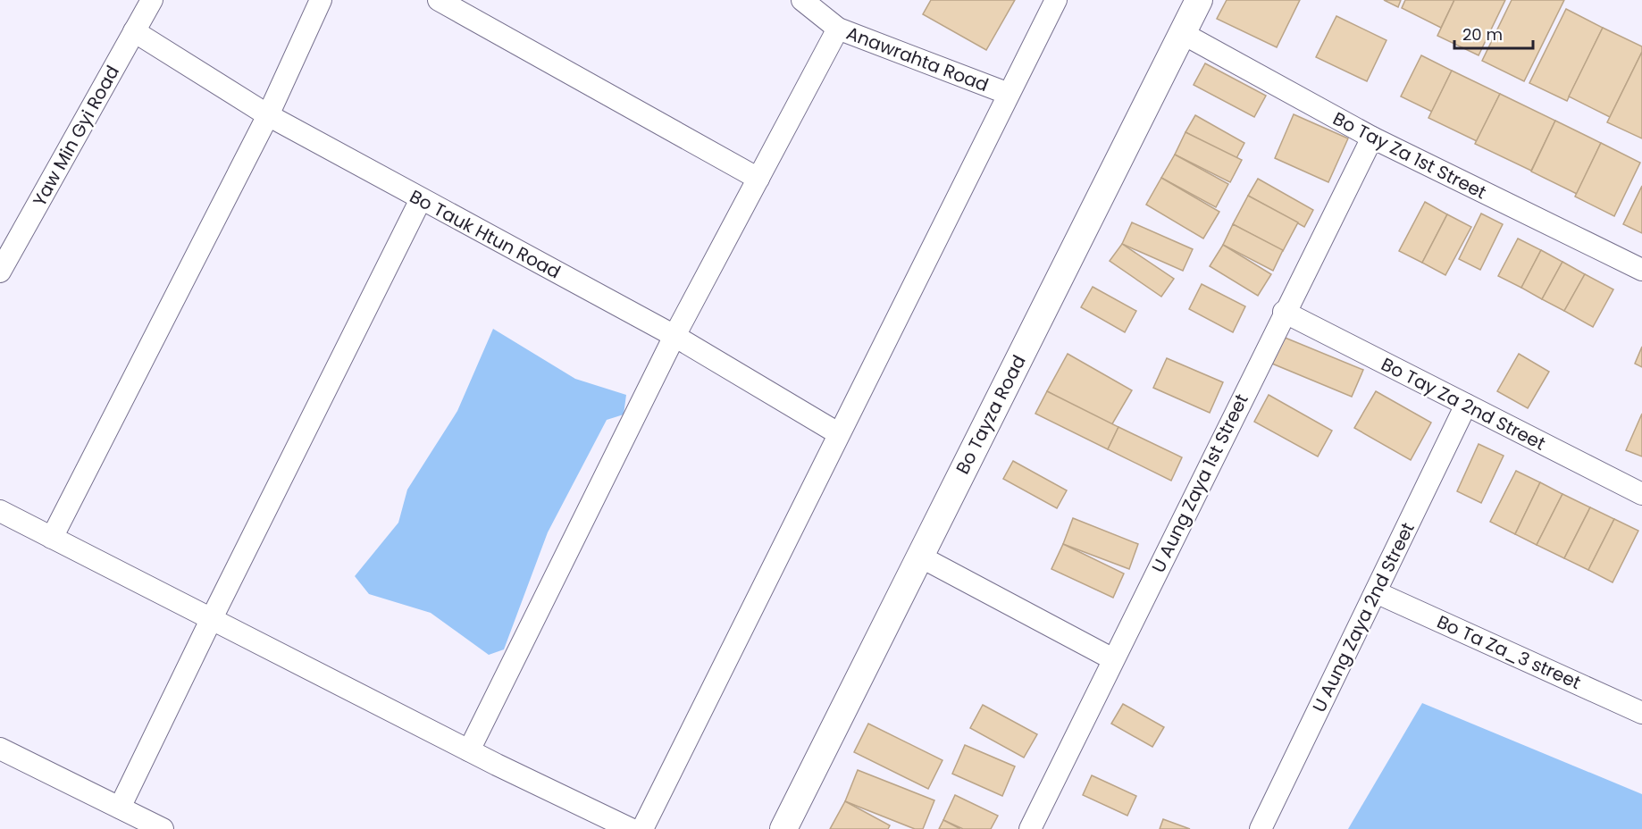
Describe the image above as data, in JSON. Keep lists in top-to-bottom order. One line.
{"streets":{"street":["Anawrahta Road","Yaw Min Gyi Road","Bo Tay Za 1st Street","Bo Tauk Htun Road","Bo Tay Za 2nd Street","Bo Tayza Road","U Aung Zaya 1st Street","U Aung Zaya 2nd Street","Bo Ta Za_3 street"]},"crossings":[["Yaw Min Gyi Road","Bo Tauk Htun Road"],["Bo Tay Za 1st Street","Bo Tayza Road"],["Bo Tay Za 1st Street","U Aung Zaya 1st Street"],["Bo Tay Za 2nd Street","U Aung Zaya 1st Street"],["Bo Tay Za 2nd Street","U Aung Zaya 2nd Street"],["U Aung Zaya 2nd Street","Bo Ta Za_3 street"]],"scale_bar":"20 m"}
